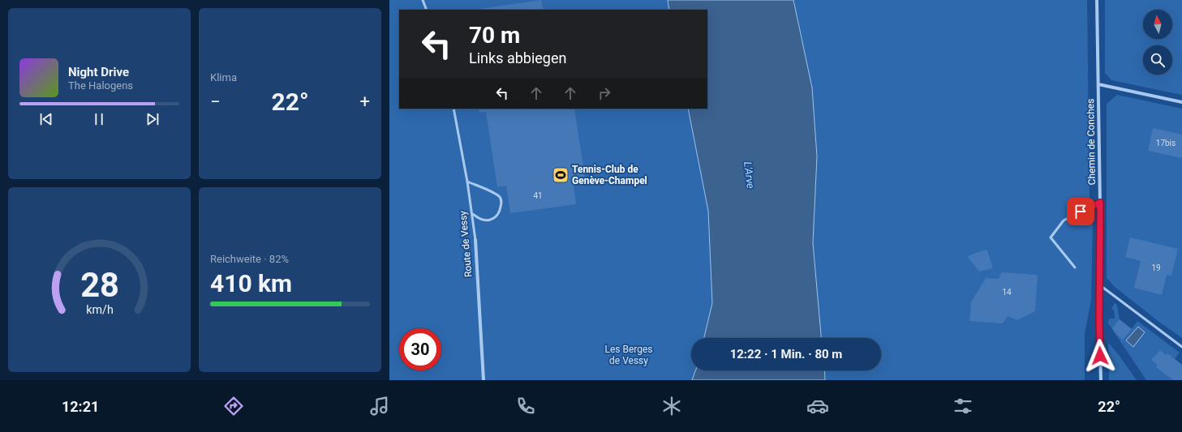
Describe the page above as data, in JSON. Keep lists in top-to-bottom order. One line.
{"streets":{"street":["Chemin de Conches","Route de Vessy"]},"water":["L'Arve"],"parks":["Les Berges de Vessy"],"places":{"sports":["Tennis-Club de Genève-Champel"]},"house_numbers":["17bis","41","19","14"],"north":"top","page":{"tile":["Klima",["Reichweite · 82%","410 km"]],"turn":["70 m","Links abbiegen"],"song":["Night Drive","The Halogens"],"heat":["−","22°","+"],"limit":"30","trip":"12:22 · 1 Min. · 80 m","tabs":["12:21","22°"],"gauge":["28","km/h"]}}
